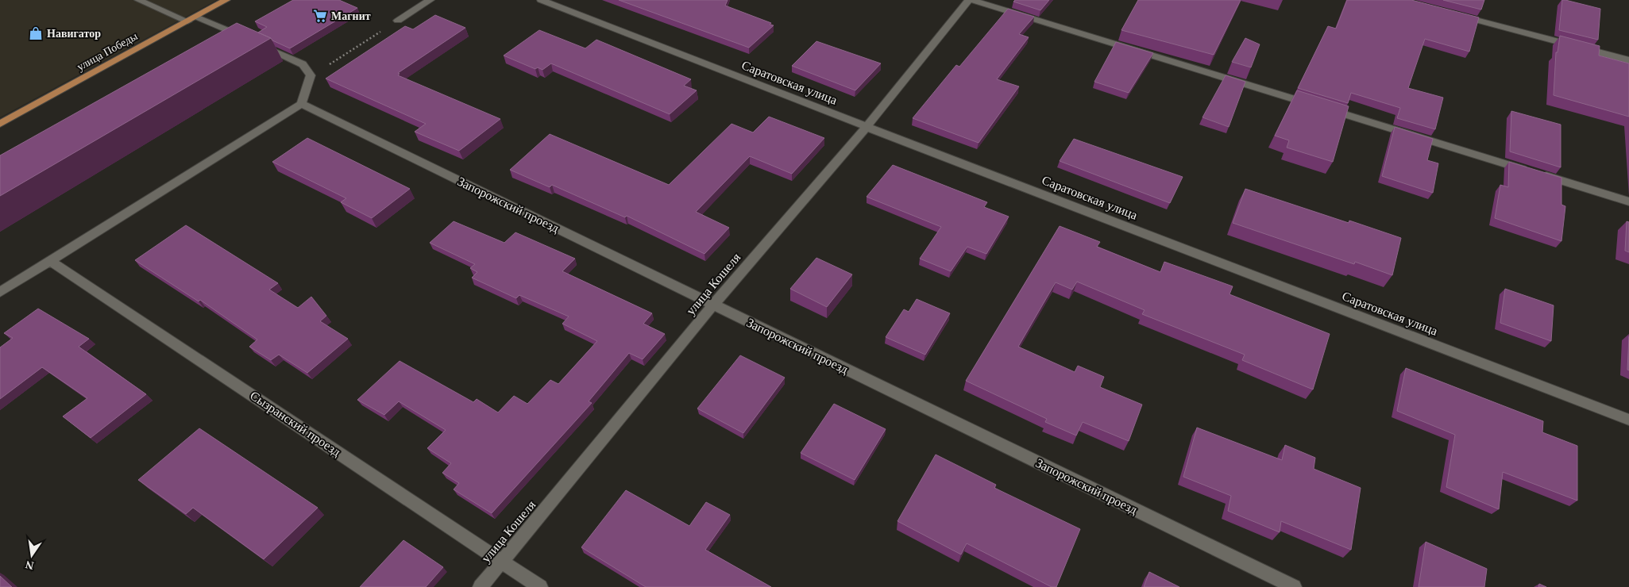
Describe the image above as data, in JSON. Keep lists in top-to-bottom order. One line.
{"streets":{"main road":["улица Победы"],"street":["Саратовская улица","Запорожский проезд","улица Кошеля","Сызранский проезд"]},"crossings":[["Саратовская улица","улица Кошеля"],["Запорожский проезд","улица Кошеля"],["улица Кошеля","Сызранский проезд"]],"places":{"supermarket":["Магнит"],"shop":["Навигатор"]},"north":"bottom"}
